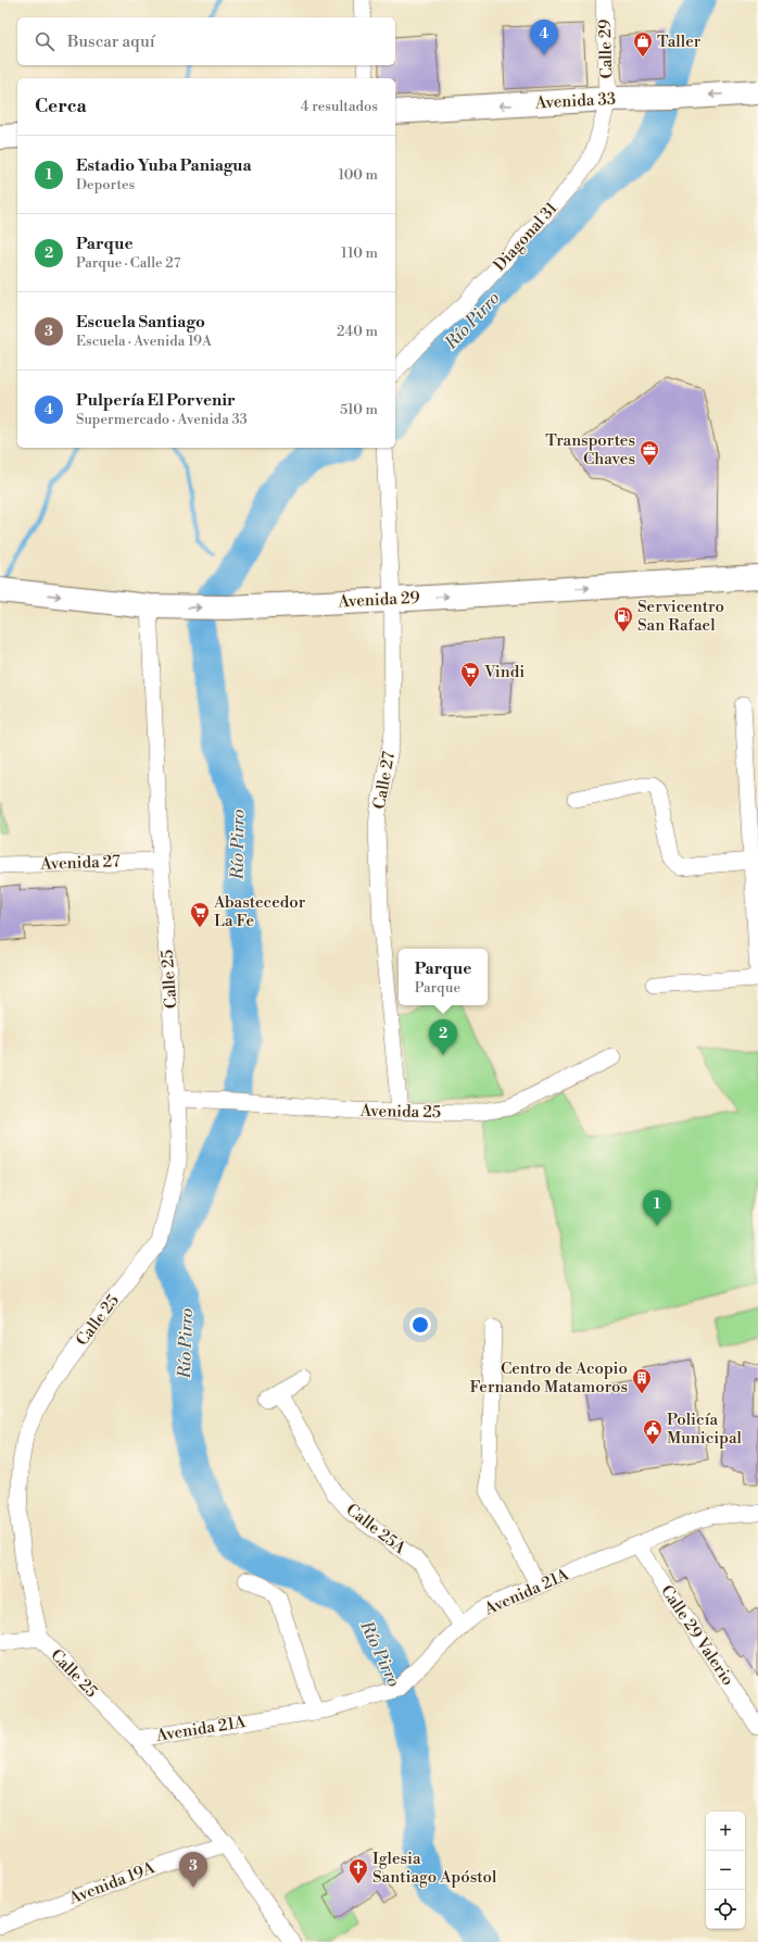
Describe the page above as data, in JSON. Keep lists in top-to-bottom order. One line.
{"streets":{"main road":["Avenida 33","Avenida 29"],"street":["Calle 29","Diagonal 31","Calle 27","Avenida 27","Calle 25","Avenida 25","Calle 25A","Avenida 21A","Calle 29 Valerio","Avenida 19A"]},"crossings":[["Calle 29","Avenida 33"],["Calle 29","Diagonal 31"],["Avenida 33","Diagonal 31"],["Avenida 29","Calle 27"],["Avenida 29","Calle 25"],["Calle 27","Avenida 25"],["Avenida 27","Calle 25"],["Calle 25","Avenida 25"],["Calle 25","Avenida 21A"],["Calle 25","Avenida 19A"],["Calle 25A","Avenida 21A"],["Avenida 21A","Calle 29 Valerio"]],"one_way":["Avenida 33","Avenida 29"],"water":["Río Pirro"],"places":{"shop":["Taller"],"office":["Transportes Chaves"],"fuel station":["Servicentro San Rafael"],"supermarket":["Vindi","Abastecedor La Fe"],"building":["Centro de Acopio Fernando Matamoros"],"public building":["Policía Municipal"],"church":["Iglesia Santiago Apóstol"]},"page":{"search":"Buscar aquí","pins":["4","2","1","3"],"heading":["Cerca","4 resultados"],"list":[{"mark":"1","name":"Estadio Yuba Paniagua","note":"Deportes","value":"100 m"},{"mark":"2","name":"Parque","note":"Parque · Calle 27","value":"110 m"},{"mark":"3","name":"Escuela Santiago","note":"Escuela · Avenida 19A","value":"240 m"},{"mark":"4","name":"Pulpería El Porvenir","note":"Supermercado · Avenida 33","value":"510 m"}],"popup":["Parque","Parque"],"map_buttons":["+","−"]}}
